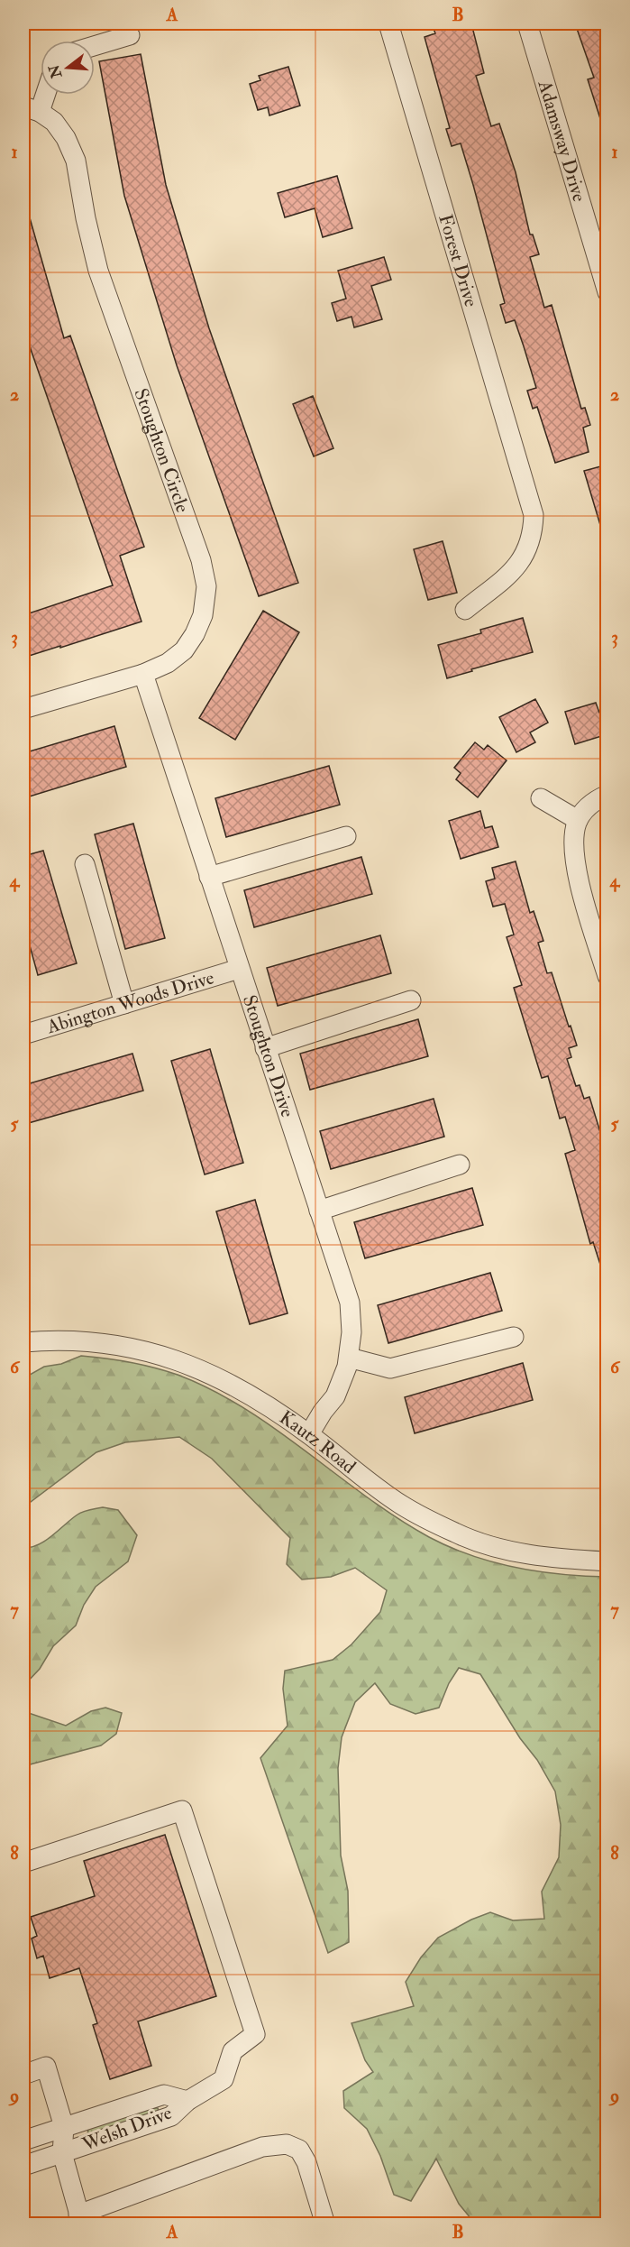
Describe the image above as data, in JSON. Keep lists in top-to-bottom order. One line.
{"streets":{"street":["Adamsway Drive","Forest Drive","Stoughton Circle","Abington Woods Drive","Stoughton Drive","Kautz Road","Welsh Drive"]},"crossings":[["Stoughton Circle","Stoughton Drive"],["Abington Woods Drive","Stoughton Drive"],["Stoughton Drive","Kautz Road"]],"north":"left","grid":{"columns":["A","B"],"rows":["1","2","3","4","5","6","7","8","9"]}}
